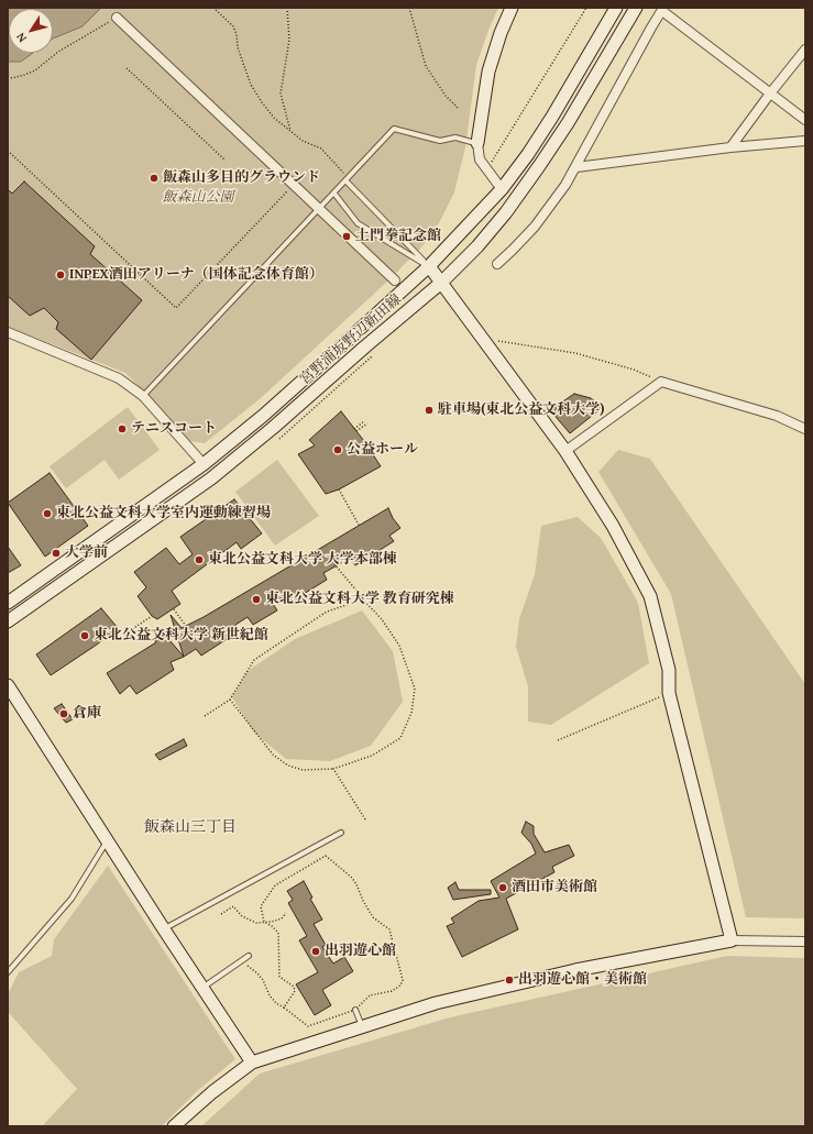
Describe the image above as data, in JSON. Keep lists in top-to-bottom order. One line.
{"streets":{"street":["宮野浦坂野辺新田線"]},"districts":["飯森山三丁目"],"parks":["飯森山公園"],"places":["飯森山多目的グラウンド","土門拳記念館","INPEX酒田アリーナ（国体記念体育館）","駐車場(東北公益文科大学)","テニスコート","公益ホール","東北公益文科大学室内運動練習場","大学前","東北公益文科大学 大学本部棟","東北公益文科大学 教育研究棟","東北公益文科大学 新世紀館","倉庫","酒田市美術館","出羽遊心館","出羽遊心館・美術館"],"north":"bottom left"}
